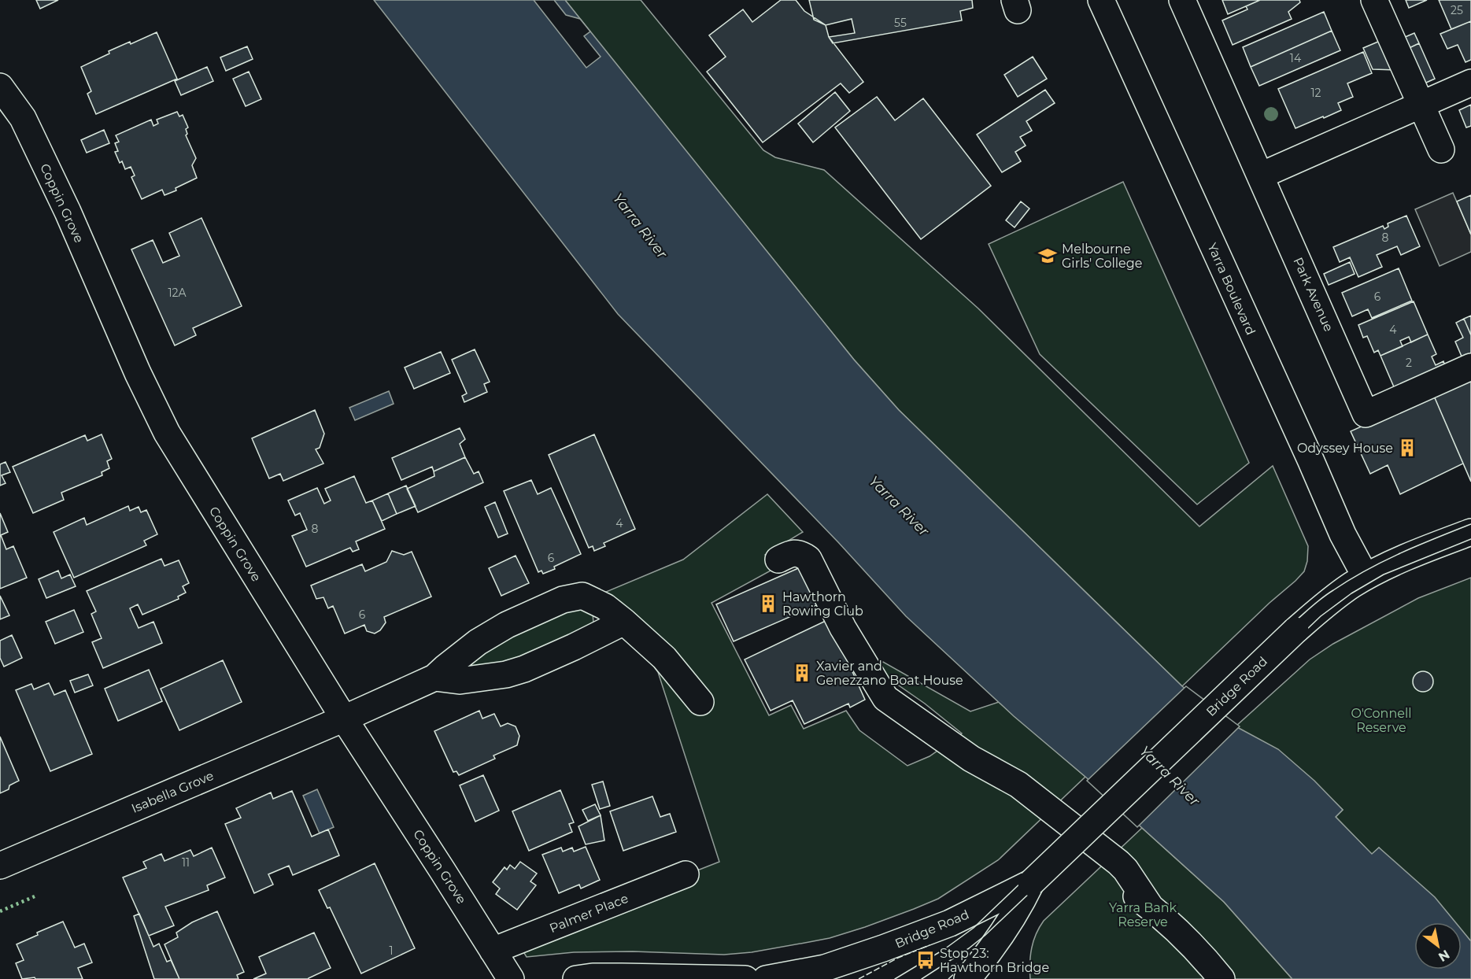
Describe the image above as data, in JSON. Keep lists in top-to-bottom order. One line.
{"streets":{"street":["Coppin Grove","Yarra Boulevard","Park Avenue","Bridge Road","Isabella Grove","Palmer Place"]},"crossings":[["Coppin Grove","Isabella Grove"],["Coppin Grove","Palmer Place"],["Yarra Boulevard","Bridge Road"]],"water":["Yarra River"],"parks":["O'Connell Reserve","Yarra Bank Reserve"],"places":{"school or university":["Melbourne Girls' College"],"building":["Odyssey House","Hawthorn Rowing Club","Xavier and Genezzano Boat House"],"bus stop":["Stop 23: Hawthorn Bridge"]},"house_numbers":["25","55","14","12","8","12A","6","4","2","4","8","6","6","11","1"],"north":"bottom right"}
